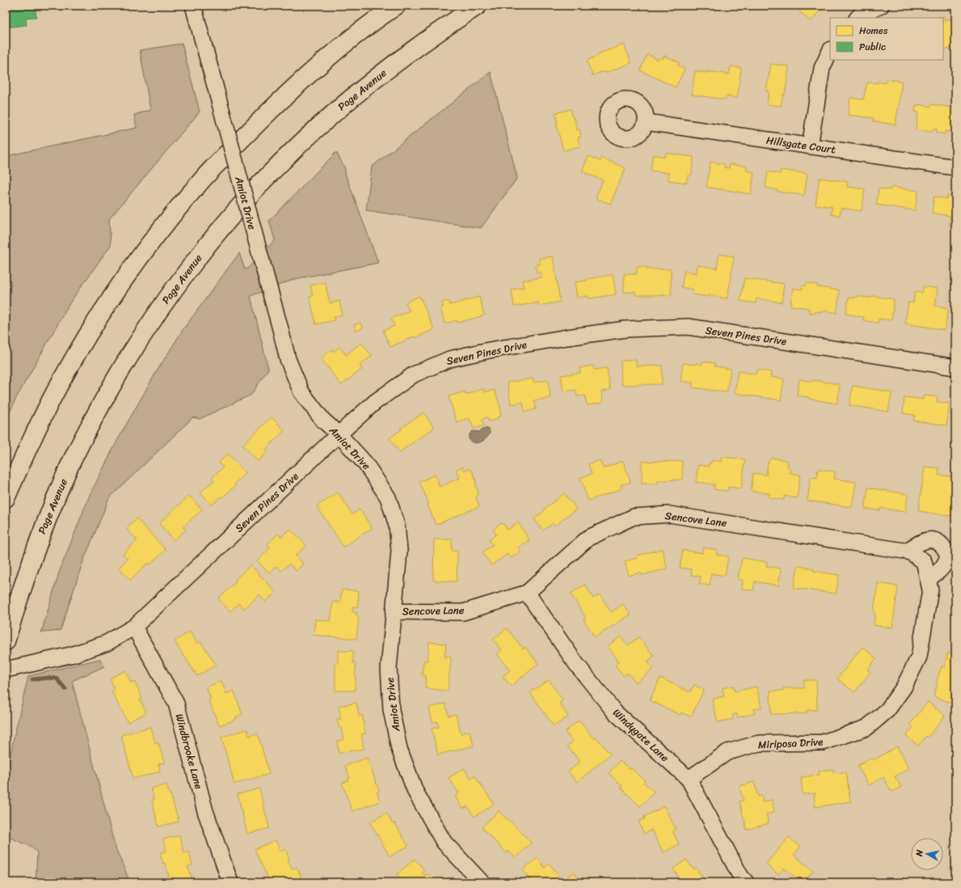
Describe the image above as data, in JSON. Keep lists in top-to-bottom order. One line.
{"streets":{"highway":["Page Avenue"],"street":["Hillsgate Court","Amiot Drive","Seven Pines Drive","Sencove Lane","Windygate Lane","Miriposa Drive","Windbrooke Lane"]},"crossings":[["Amiot Drive","Seven Pines Drive"],["Amiot Drive","Sencove Lane"],["Seven Pines Drive","Windbrooke Lane"],["Sencove Lane","Windygate Lane"],["Sencove Lane","Miriposa Drive"],["Windygate Lane","Miriposa Drive"]],"legend":["Homes","Public"],"north":"left"}
